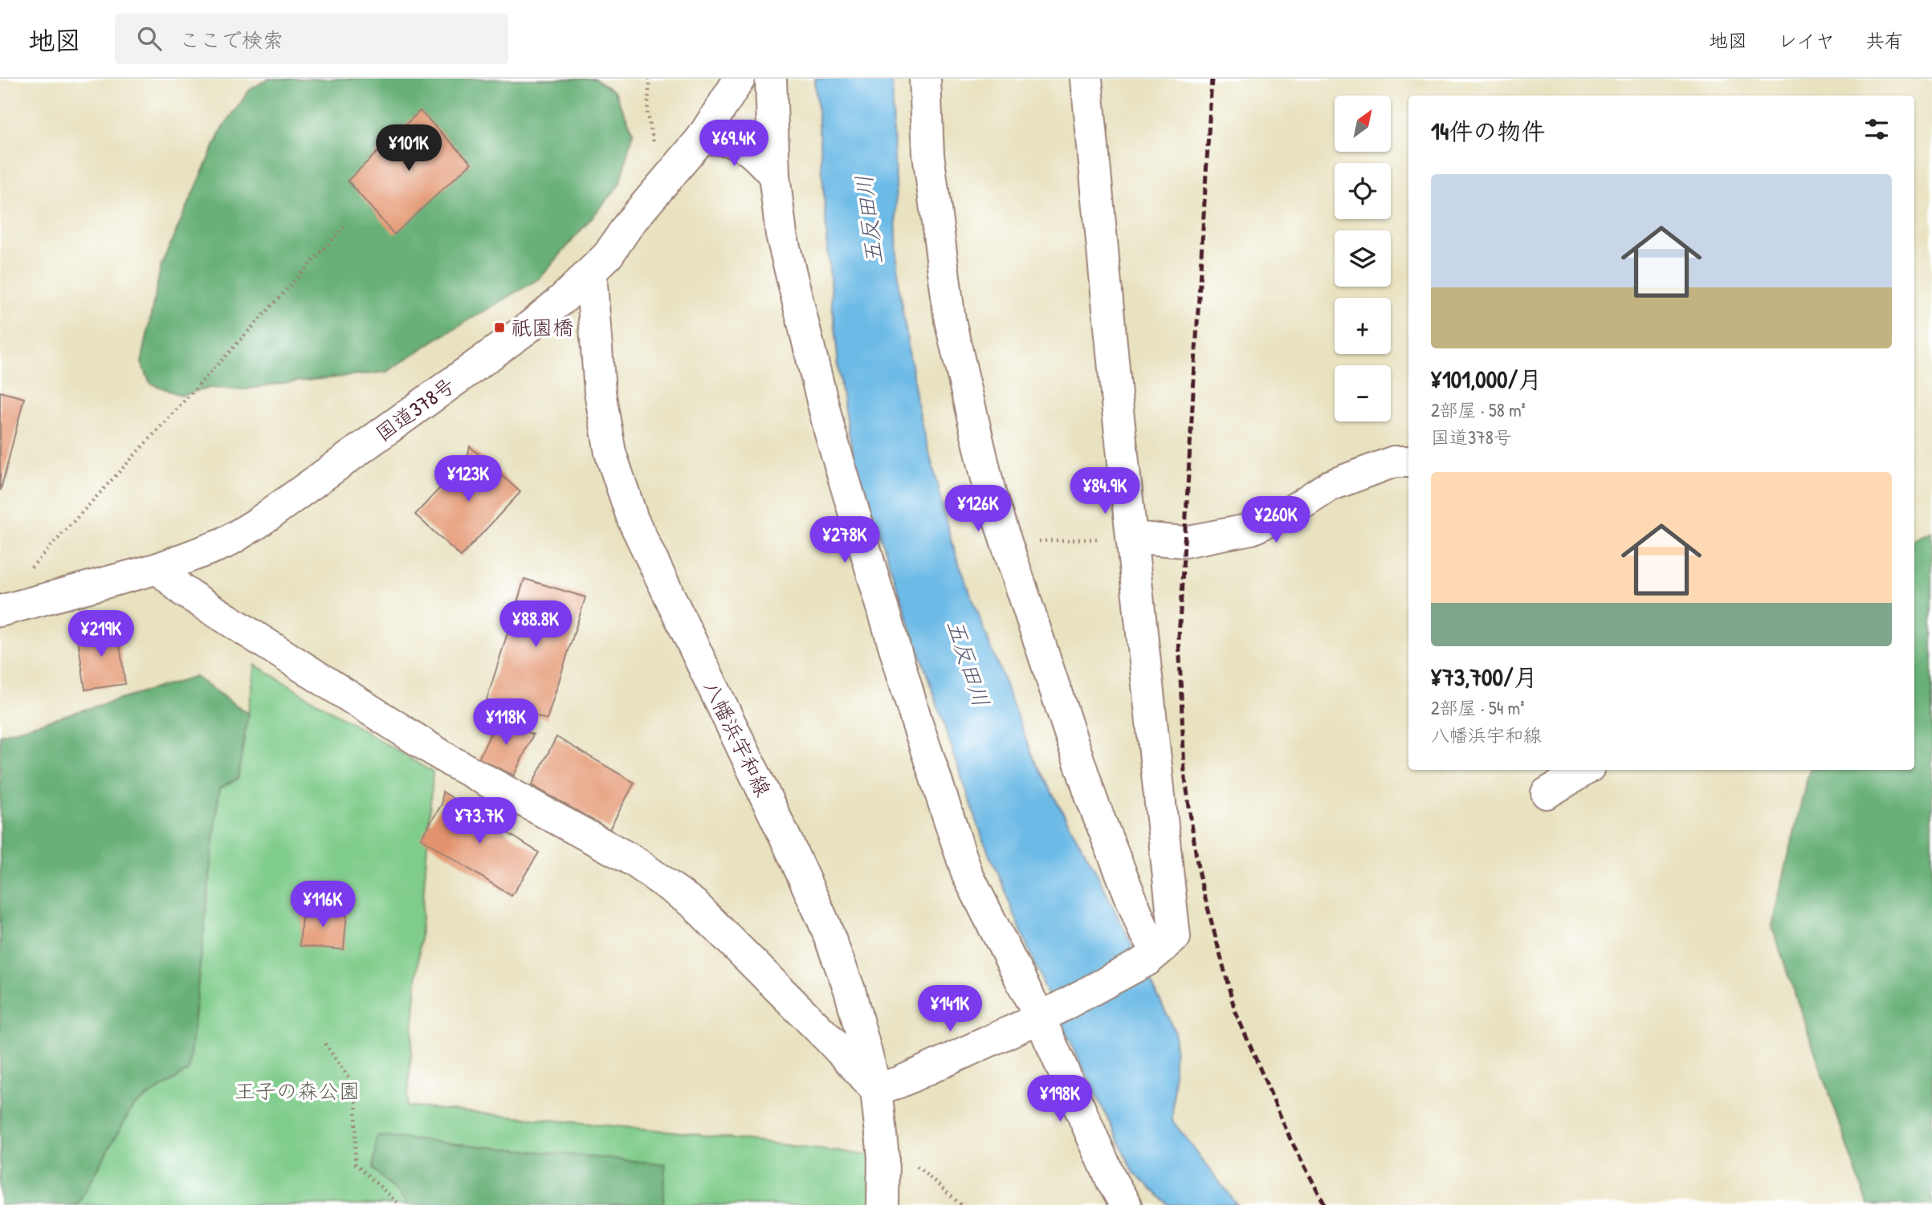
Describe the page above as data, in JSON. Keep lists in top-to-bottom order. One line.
{"streets":{"main road":["国道378号","八幡浜宇和線"]},"crossings":[["国道378号","八幡浜宇和線"]],"water":["五反田川"],"parks":["王子の森公園"],"places":{"transit":["祇園橋"]},"north":"top right","page":{"header":"地図","search":"ここで検索","nav":["地図","レイヤ","共有"],"map_buttons":["+","−"],"heading":"14件の物件","price":["¥69.4K","¥101K","¥123K","¥84.9K","¥126K","¥260K","¥278K","¥88.8K","¥219K","¥118K","¥73.7K","¥116K","¥141K","¥198K"],"list":[{"name":"¥101,000/月","note":"2部屋 · 58 m² · 国道378号"},{"name":"¥73,700/月","note":"2部屋 · 54 m² · 八幡浜宇和線"}]}}
